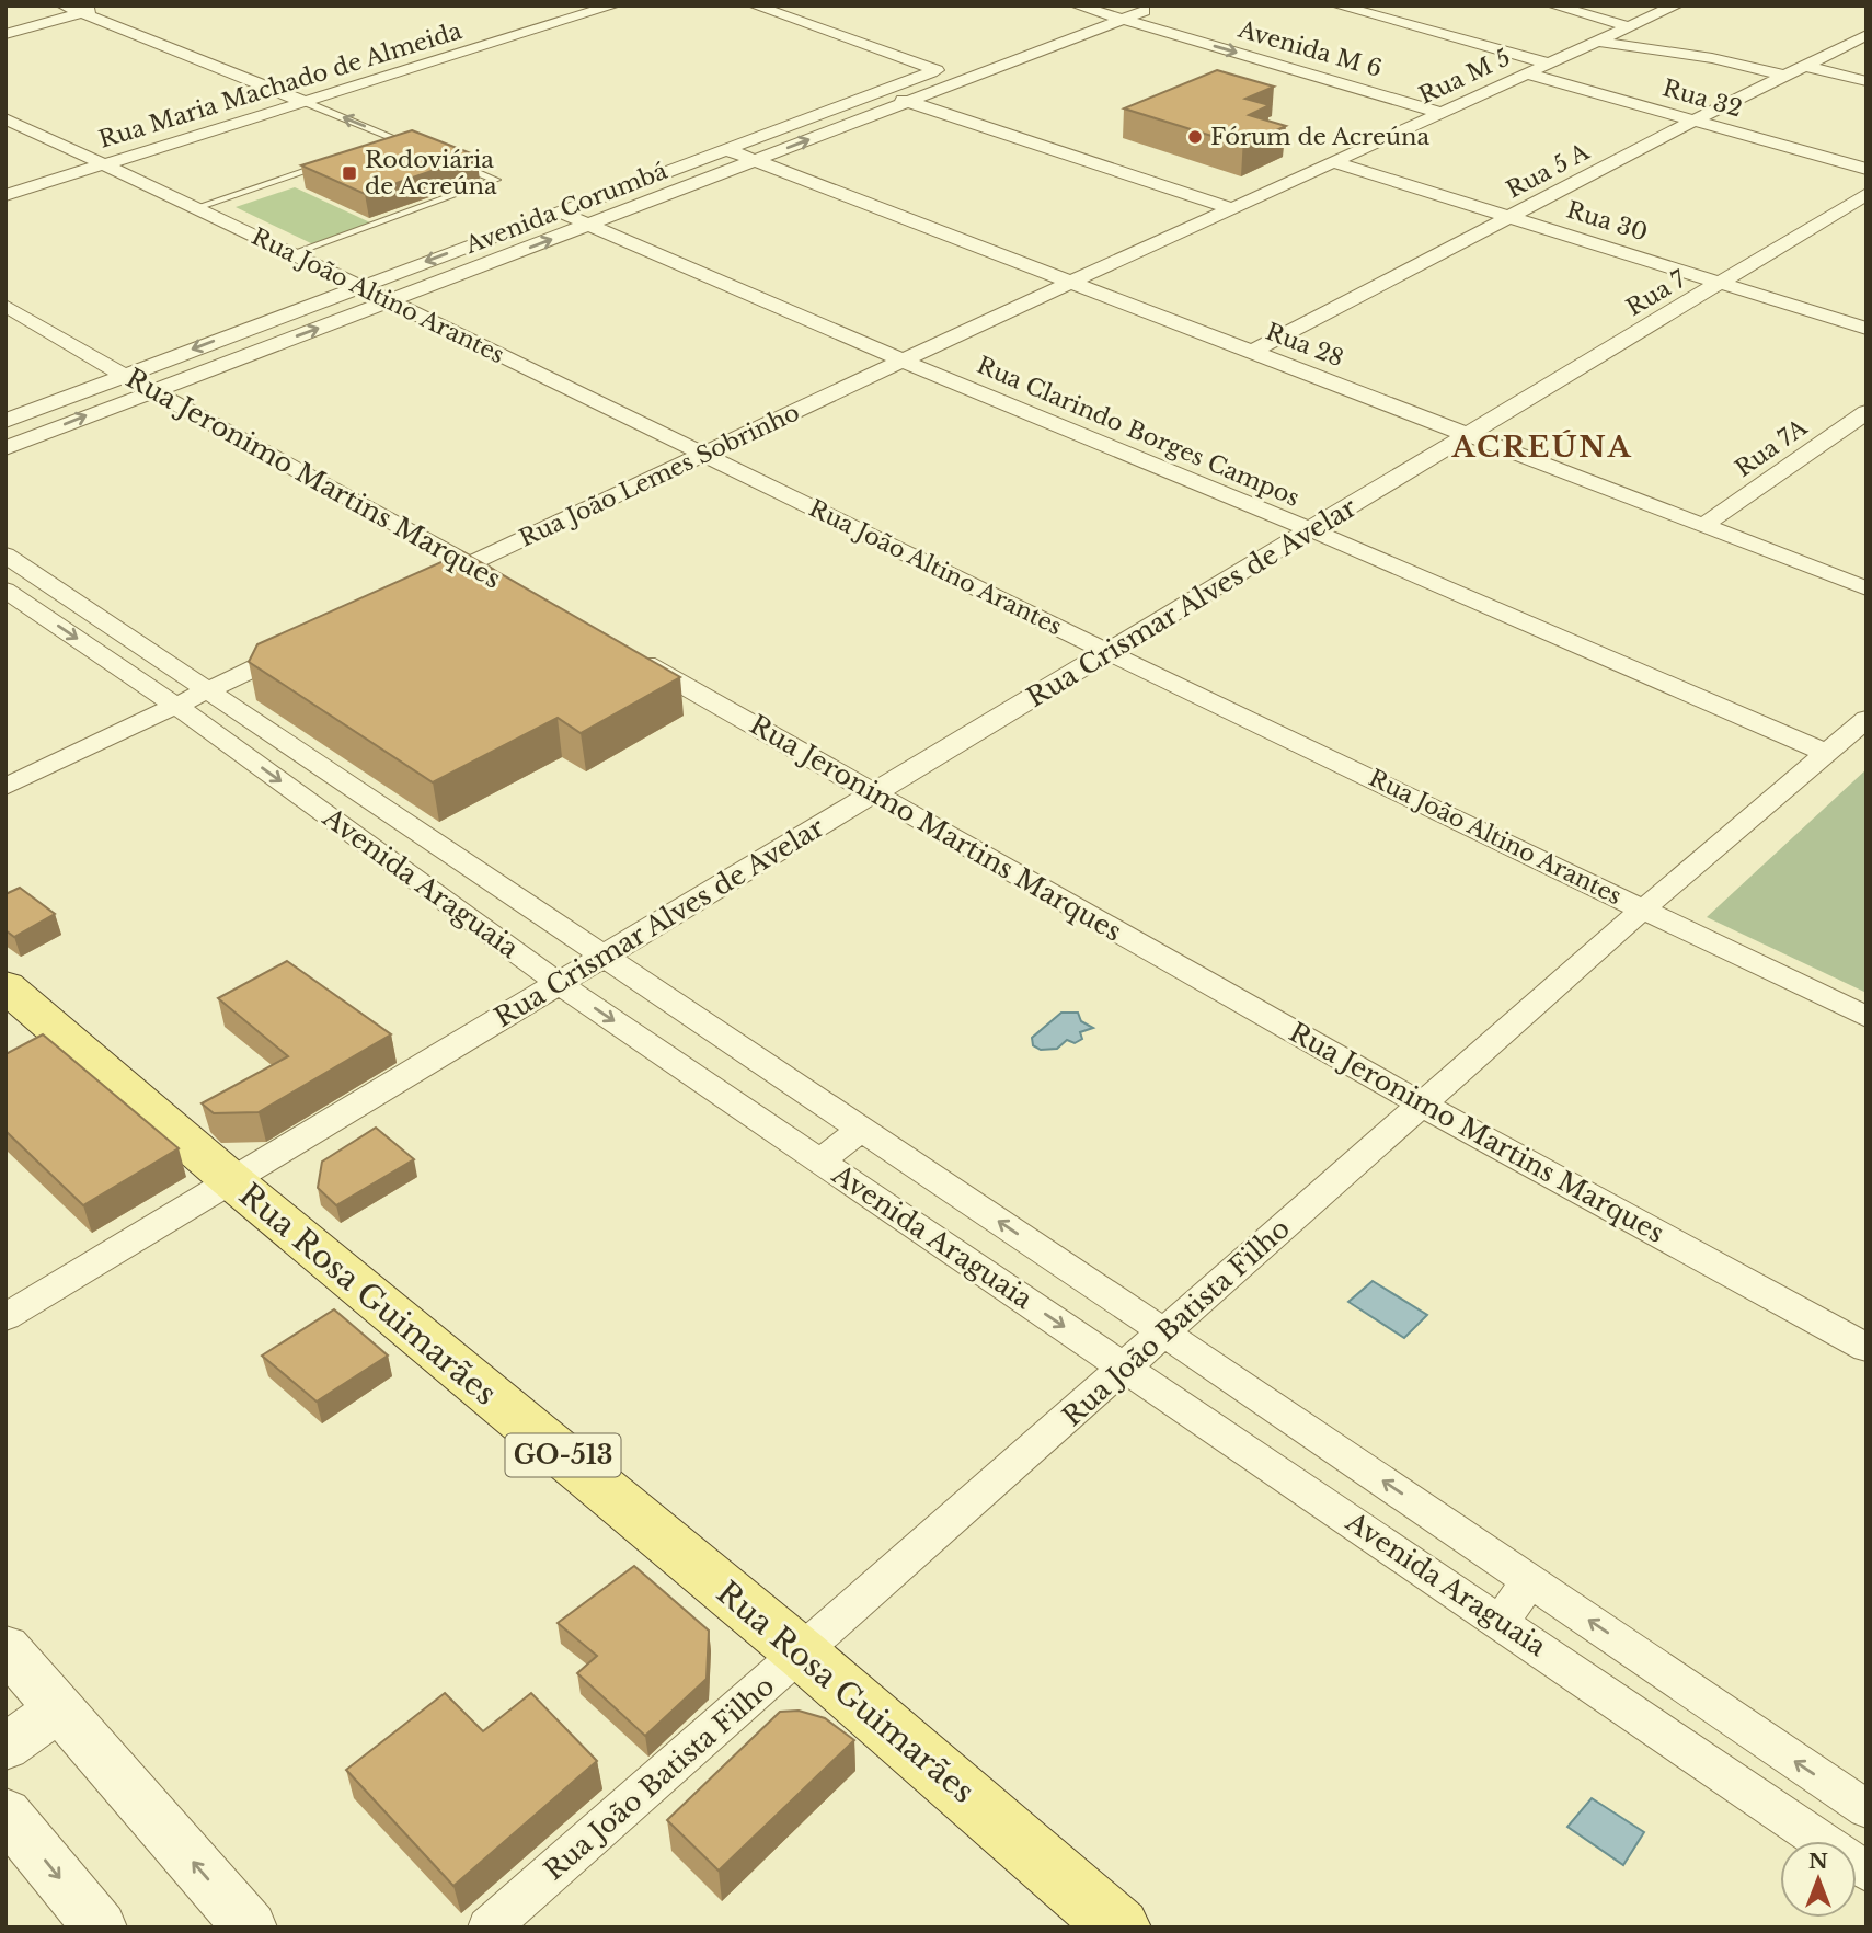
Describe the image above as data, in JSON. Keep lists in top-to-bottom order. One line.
{"streets":{"main road":["Rua Rosa Guimarães","GO-513"],"street":["Avenida M 6","Rua M 5","Rua Maria Machado de Almeida","Rua 32","Rua 5 A","Avenida Corumbá","Rua 30","Rua 7","Rua João Altino Arantes","Rua 28","Rua Clarindo Borges Campos","Rua 7A","Rua João Lemes Sobrinho","Rua Jeronimo Martins Marques","Rua Crismar Alves de Avelar","Avenida Araguaia","Rua João Batista Filho"]},"crossings":[["Avenida M 6","Rua M 5"],["Avenida M 6","Avenida Corumbá"],["Rua M 5","Rua 32"],["Rua M 5","Rua 30"],["Rua M 5","Rua João Lemes Sobrinho"],["Rua Maria Machado de Almeida","Rua João Altino Arantes"],["Rua 32","Rua 5 A"],["Rua 5 A","Rua 30"],["Rua 5 A","Rua 28"],["Avenida Corumbá","Rua João Altino Arantes"],["Avenida Corumbá","Rua 28"],["Avenida Corumbá","Rua Clarindo Borges Campos"],["Avenida Corumbá","Rua Jeronimo Martins Marques"],["Rua 30","Rua 7"],["Rua 7","Rua 28"],["Rua 7","Rua Crismar Alves de Avelar"],["Rua João Altino Arantes","Rua João Lemes Sobrinho"],["Rua João Altino Arantes","Rua Crismar Alves de Avelar"],["Rua João Altino Arantes","Rua João Batista Filho"],["Rua 28","Rua 7A"],["Rua 28","Rua João Lemes Sobrinho"],["Rua 28","Rua Crismar Alves de Avelar"],["Rua Clarindo Borges Campos","Rua João Lemes Sobrinho"],["Rua Clarindo Borges Campos","Rua Crismar Alves de Avelar"],["Rua Clarindo Borges Campos","Rua João Batista Filho"],["Rua João Lemes Sobrinho","Rua Jeronimo Martins Marques"],["Rua Jeronimo Martins Marques","Rua Crismar Alves de Avelar"],["Rua Jeronimo Martins Marques","Rua João Batista Filho"],["Rua Crismar Alves de Avelar","Avenida Araguaia"],["Rua Crismar Alves de Avelar","Rua Rosa Guimarães"],["Avenida Araguaia","Rua João Batista Filho"],["Rua Rosa Guimarães","Rua João Batista Filho"]],"districts":["ACREÚNA"],"places":{"other":["Fórum de Acreúna"],"transit":["Rodoviária de Acreúna"]},"north":"top"}
